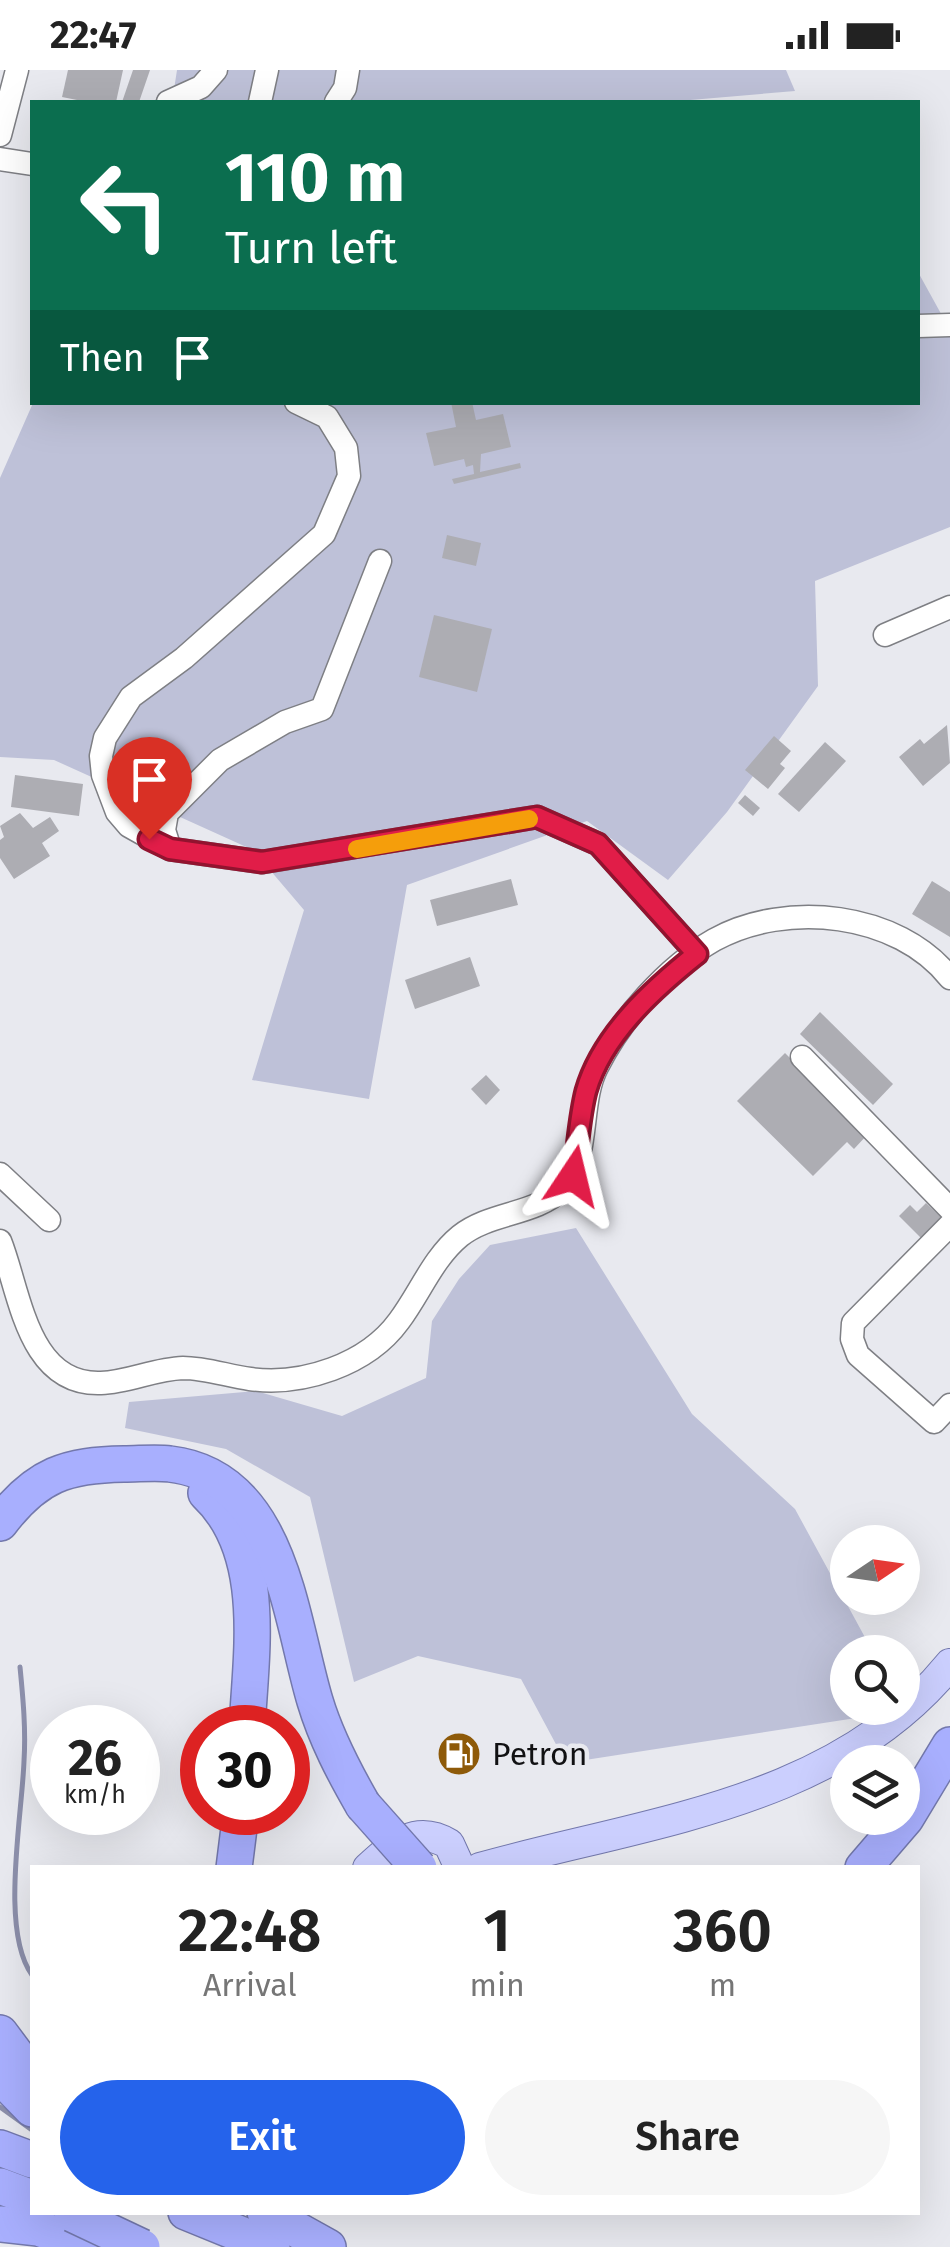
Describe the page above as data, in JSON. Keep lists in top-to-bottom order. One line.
{"places":{"fuel station":["Petron"]},"north":"right","page":{"status":"22:47","turn":["110 m","Turn left"],"then":"Then","speed":"26 km/h","limit":"30","eta":["22:48","Arrival","1","min","360","m"],"buttons":["Exit","Share"]}}
